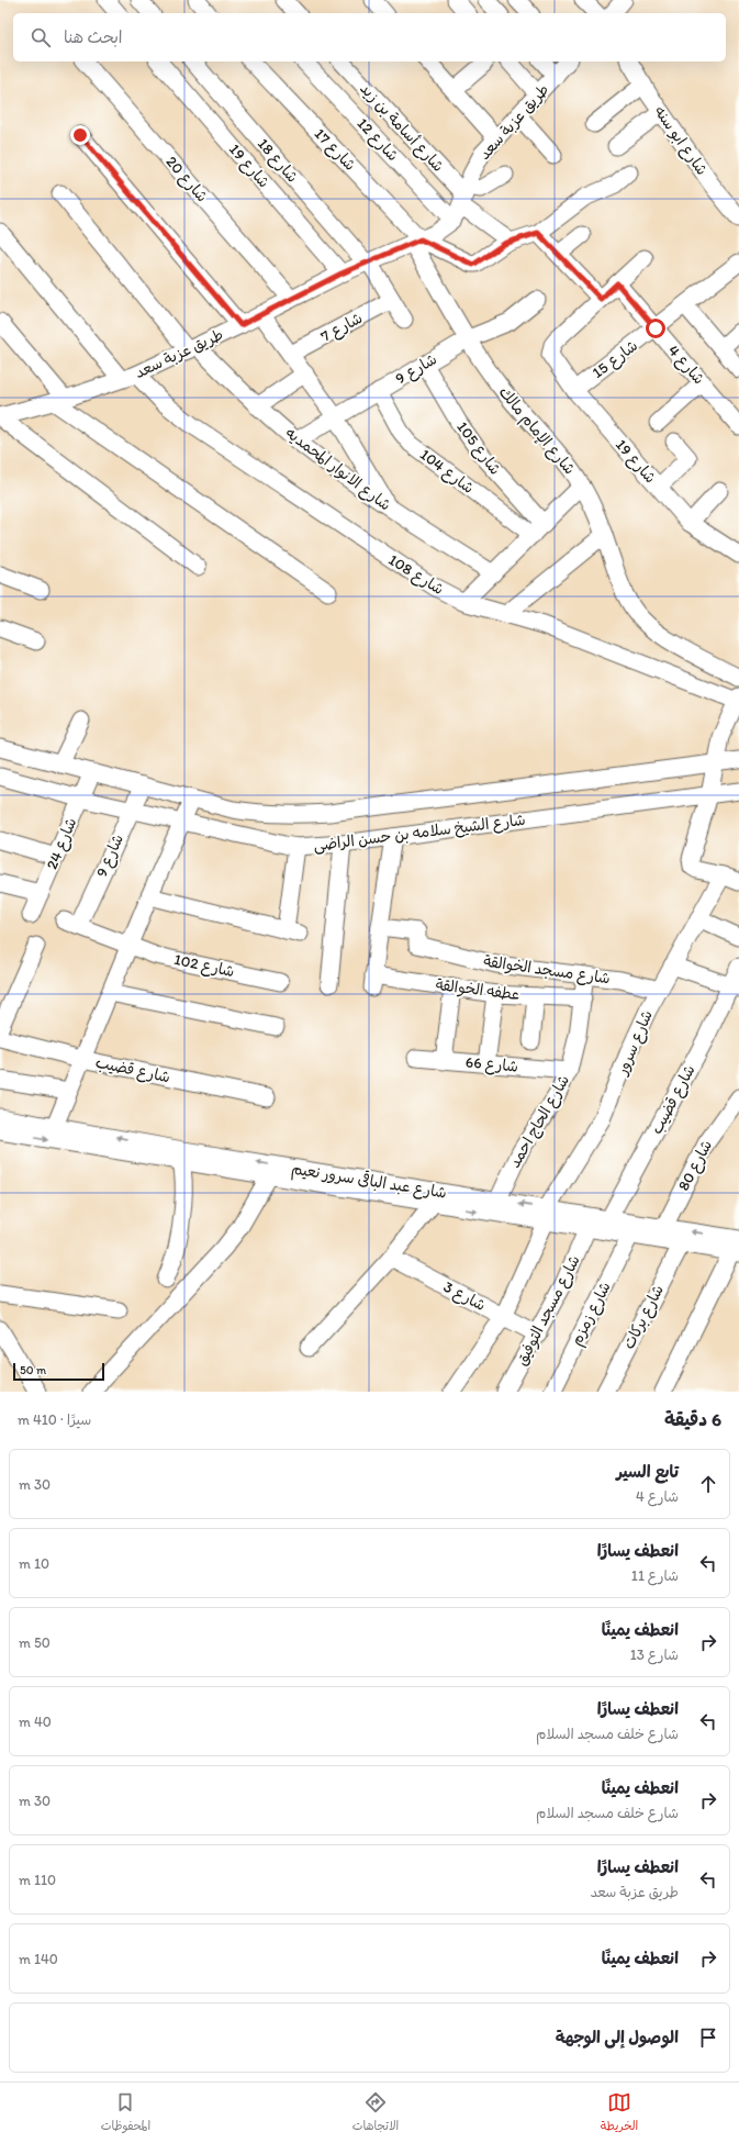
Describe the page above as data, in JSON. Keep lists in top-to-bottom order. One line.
{"streets":{"street":["طريق عزبة سعد","شارع أسامة بن زيد","شارع 12","شارع ابو سنه","شارع 17","شارع 18","شارع 19","شارع 20","شارع 7","شارع 15","شارع 4","شارع 9","شارع الإمام مالك","شارع 105","شارع الانوار المحمديه","شارع 104","شارع 108","شارع الشيخ سلامه بن حسن الراضى","شارع 24","شارع 102","شارع مسجد الخوالقة","عطفه الخوالقة","شارع سرور","شارع 66","شارع قضيب","شارع الحاج احمد","شارع 80","شارع عبد الباقى سرور نعيم","شارع 3","شارع مسجد التوفيق","شارع زمزم","شارع بركات"]},"crossings":[["طريق عزبة سعد","شارع أسامة بن زيد"],["طريق عزبة سعد","شارع 12"],["طريق عزبة سعد","شارع 17"],["طريق عزبة سعد","شارع 18"],["طريق عزبة سعد","شارع 19"],["طريق عزبة سعد","شارع 20"],["طريق عزبة سعد","شارع الإمام مالك"],["طريق عزبة سعد","شارع الانوار المحمديه"],["طريق عزبة سعد","شارع 108"],["شارع 17","شارع الإمام مالك"],["شارع 18","شارع 7"],["شارع 19","شارع 15"],["شارع 15","شارع 4"],["شارع 9","شارع الإمام مالك"],["شارع 9","شارع 105"],["شارع 9","شارع الانوار المحمديه"],["شارع 9","شارع 104"],["شارع 9","شارع الشيخ سلامه بن حسن الراضى"],["شارع 9","شارع 102"],["شارع 105","شارع 104"],["شارع الشيخ سلامه بن حسن الراضى","شارع 24"],["شارع مسجد الخوالقة","عطفه الخوالقة"],["شارع مسجد الخوالقة","شارع سرور"],["شارع مسجد الخوالقة","شارع الحاج احمد"],["عطفه الخوالقة","شارع الحاج احمد"],["شارع سرور","شارع عبد الباقى سرور نعيم"],["شارع سرور","شارع 3"],["شارع 66","شارع الحاج احمد"],["شارع قضيب","شارع عبد الباقى سرور نعيم"],["شارع قضيب","شارع مسجد التوفيق"],["شارع الحاج احمد","شارع عبد الباقى سرور نعيم"],["شارع 80","شارع عبد الباقى سرور نعيم"],["شارع عبد الباقى سرور نعيم","شارع مسجد التوفيق"],["شارع عبد الباقى سرور نعيم","شارع زمزم"],["شارع عبد الباقى سرور نعيم","شارع بركات"],["شارع 3","شارع مسجد التوفيق"]],"scale_bar":"50 m","page":{"search":"ابحث هنا","scale":"50 m","heading":["6 دقيقة","سيرًا · 410 m"],"list":[["تابع السير","شارع 4","30 m"],["انعطف يسارًا","شارع 11","10 m"],["انعطف يمينًا","شارع 13","50 m"],["انعطف يسارًا","شارع خلف مسجد السلام","40 m"],["انعطف يمينًا","شارع خلف مسجد السلام","30 m"],["انعطف يسارًا","طريق عزبة سعد","110 m"],["انعطف يمينًا","140 m"],"الوصول إلى الوجهة"],"nav":["الخريطة","الاتجاهات","المحفوظات"]}}
